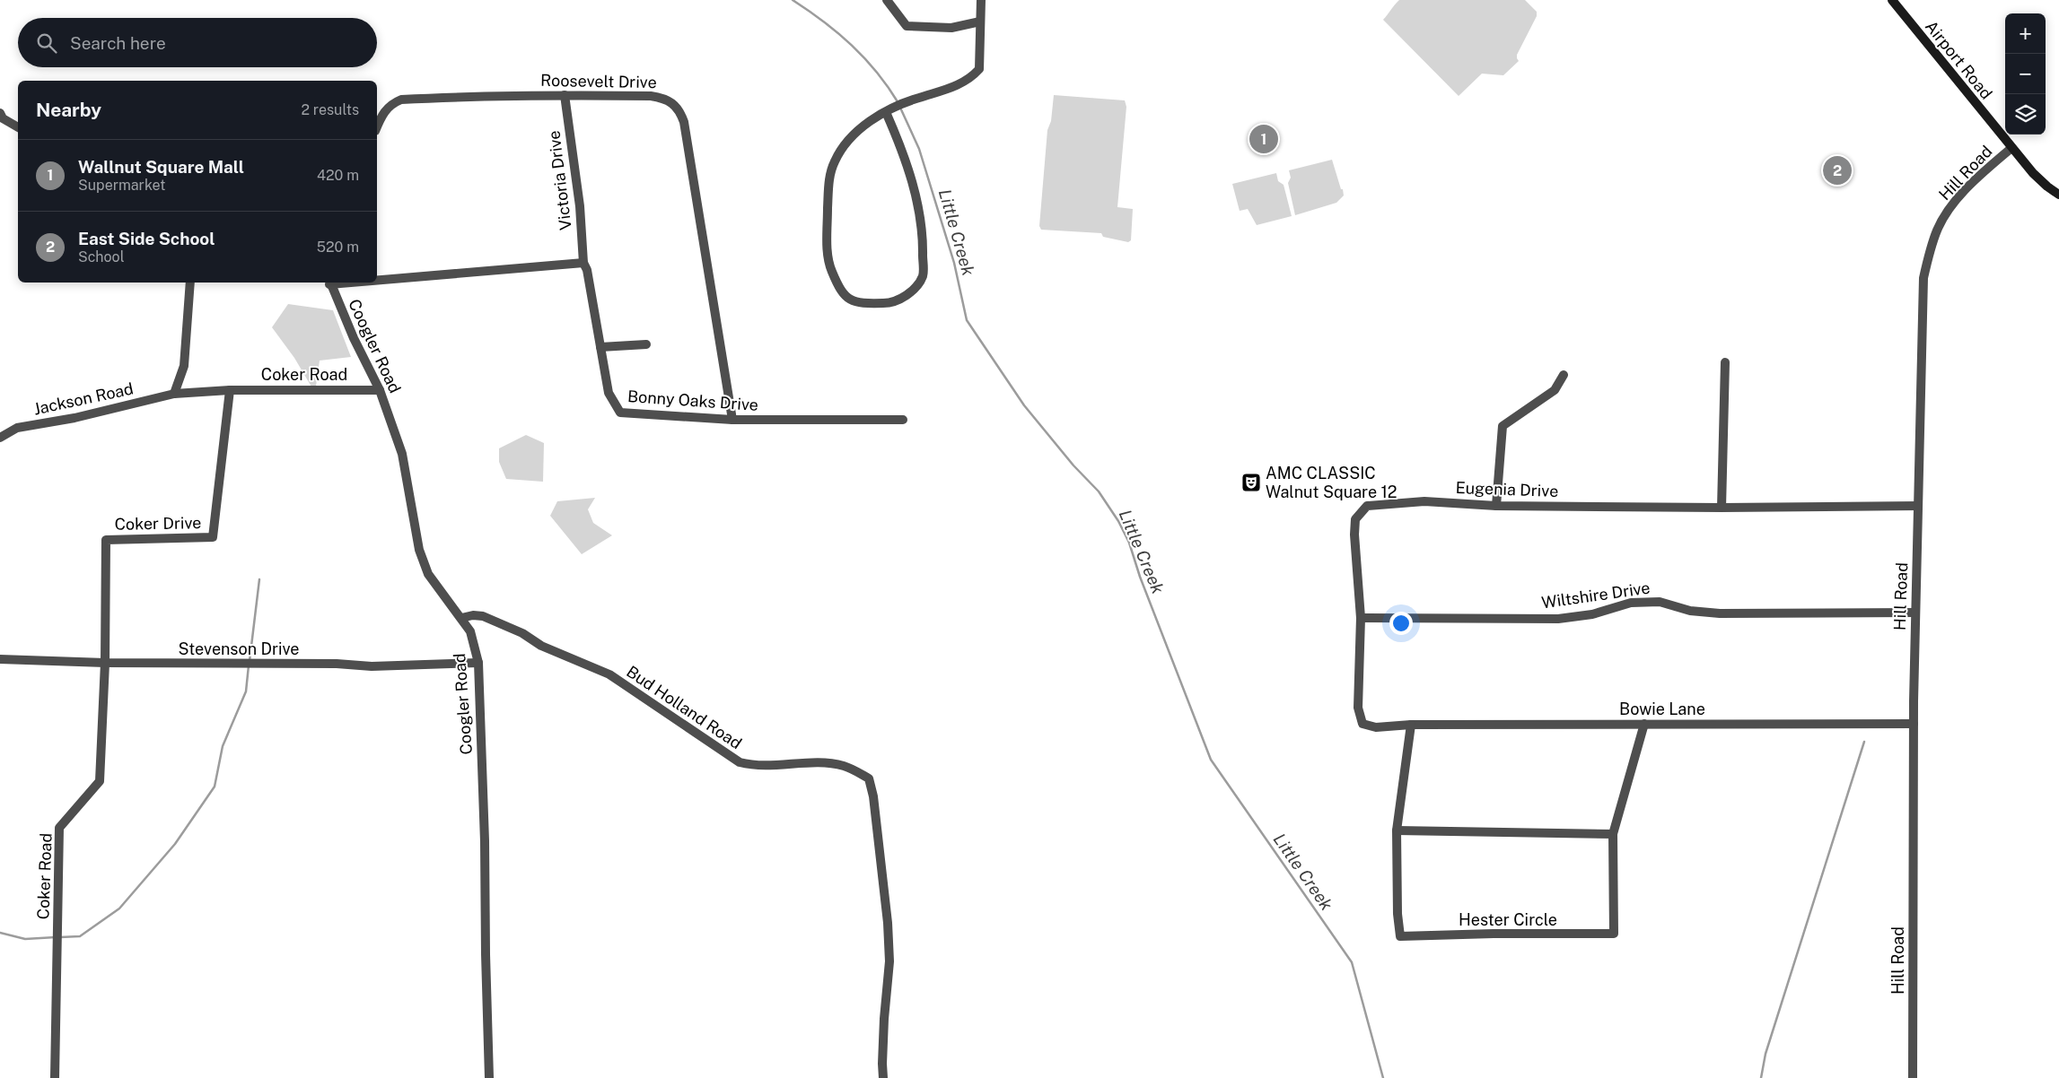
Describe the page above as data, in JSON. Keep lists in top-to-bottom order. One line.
{"streets":{"street":["Airport Road","Roosevelt Drive","Hill Road","Victoria Drive","Coogler Road","Coker Road","Jackson Road","Bonny Oaks Drive","Eugenia Drive","Coker Drive","Wiltshire Drive","Stevenson Drive","Bud Holland Road","Bowie Lane","Hester Circle"]},"crossings":[["Airport Road","Hill Road"],["Roosevelt Drive","Victoria Drive"],["Roosevelt Drive","Bonny Oaks Drive"],["Hill Road","Eugenia Drive"],["Hill Road","Wiltshire Drive"],["Hill Road","Bowie Lane"],["Victoria Drive","Bonny Oaks Drive"],["Coogler Road","Coker Road"],["Coogler Road","Stevenson Drive"],["Coogler Road","Bud Holland Road"],["Coker Road","Jackson Road"],["Coker Road","Coker Drive"],["Coker Road","Stevenson Drive"],["Jackson Road","Coker Drive"],["Eugenia Drive","Wiltshire Drive"],["Eugenia Drive","Bowie Lane"],["Eugenia Drive","Hester Circle"],["Coker Drive","Stevenson Drive"],["Bowie Lane","Hester Circle"]],"water":["Little Creek"],"places":{"theatre":["AMC CLASSIC Walnut Square 12"]},"page":{"map_buttons":["+","−"],"search":"Search here","heading":["Nearby","2 results"],"pins":["1","2"],"list":[{"mark":"1","name":"Wallnut Square Mall","note":"Supermarket","value":"420 m"},{"mark":"2","name":"East Side School","note":"School","value":"520 m"}]}}
